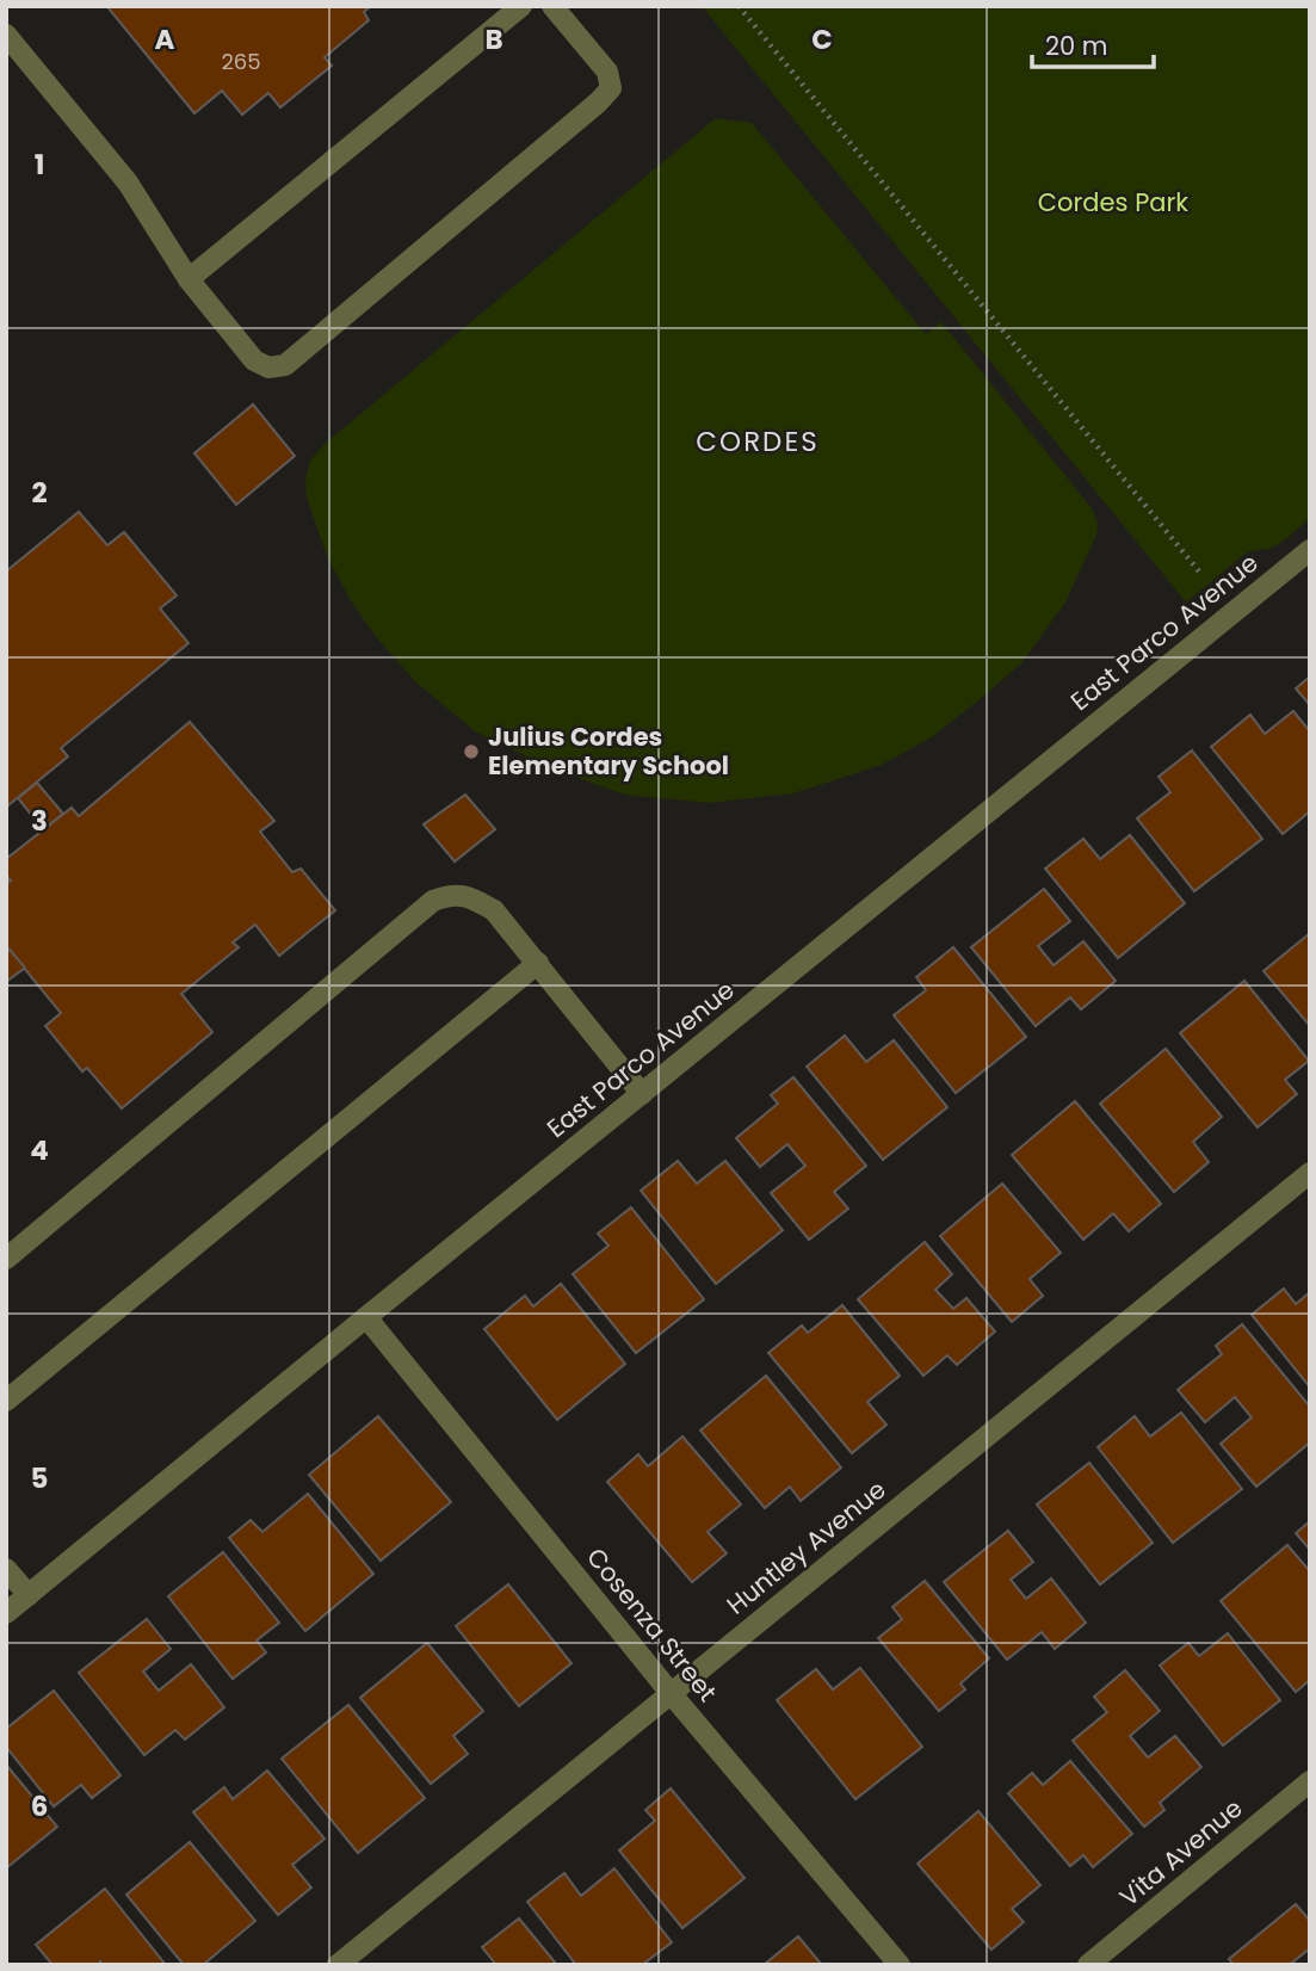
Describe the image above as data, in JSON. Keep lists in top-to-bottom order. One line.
{"streets":{"street":["East Parco Avenue","Huntley Avenue","Cosenza Street","Vita Avenue"]},"crossings":[["East Parco Avenue","Cosenza Street"],["Huntley Avenue","Cosenza Street"]],"districts":["CORDES"],"parks":["Cordes Park"],"places":["Julius Cordes Elementary School"],"house_numbers":["265"],"scale_bar":"20 m","grid":{"columns":["A","B","C"],"rows":["1","2","3","4","5","6"]}}
